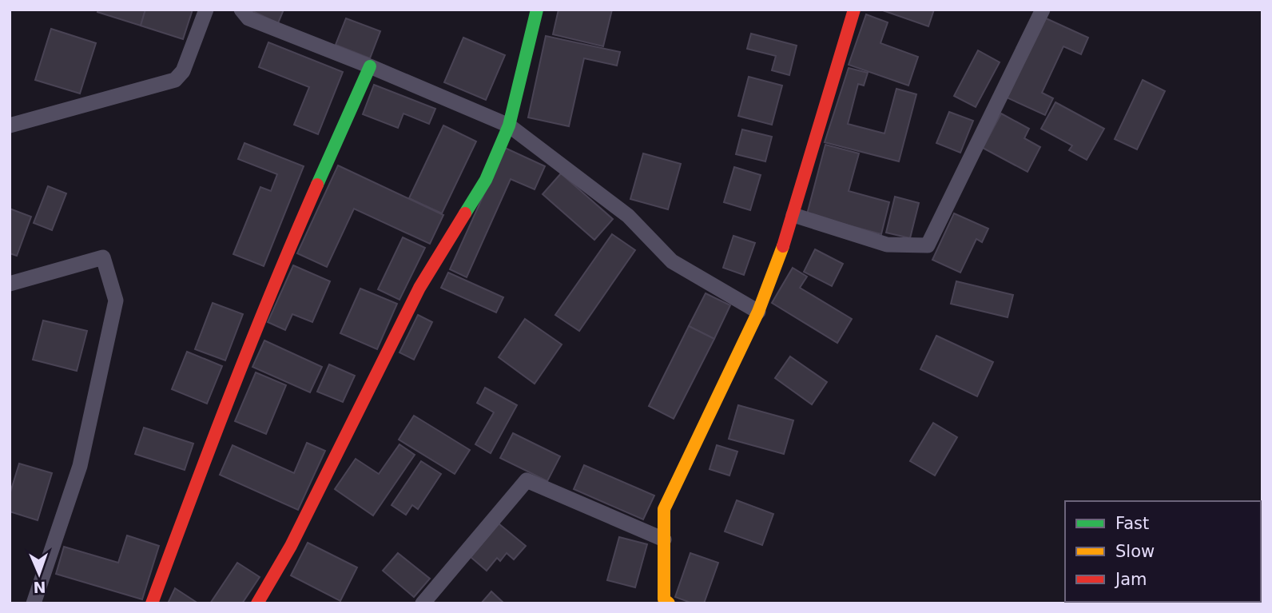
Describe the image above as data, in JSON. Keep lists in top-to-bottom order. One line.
{"legend":["Fast","Slow","Jam"],"north":"bottom"}
